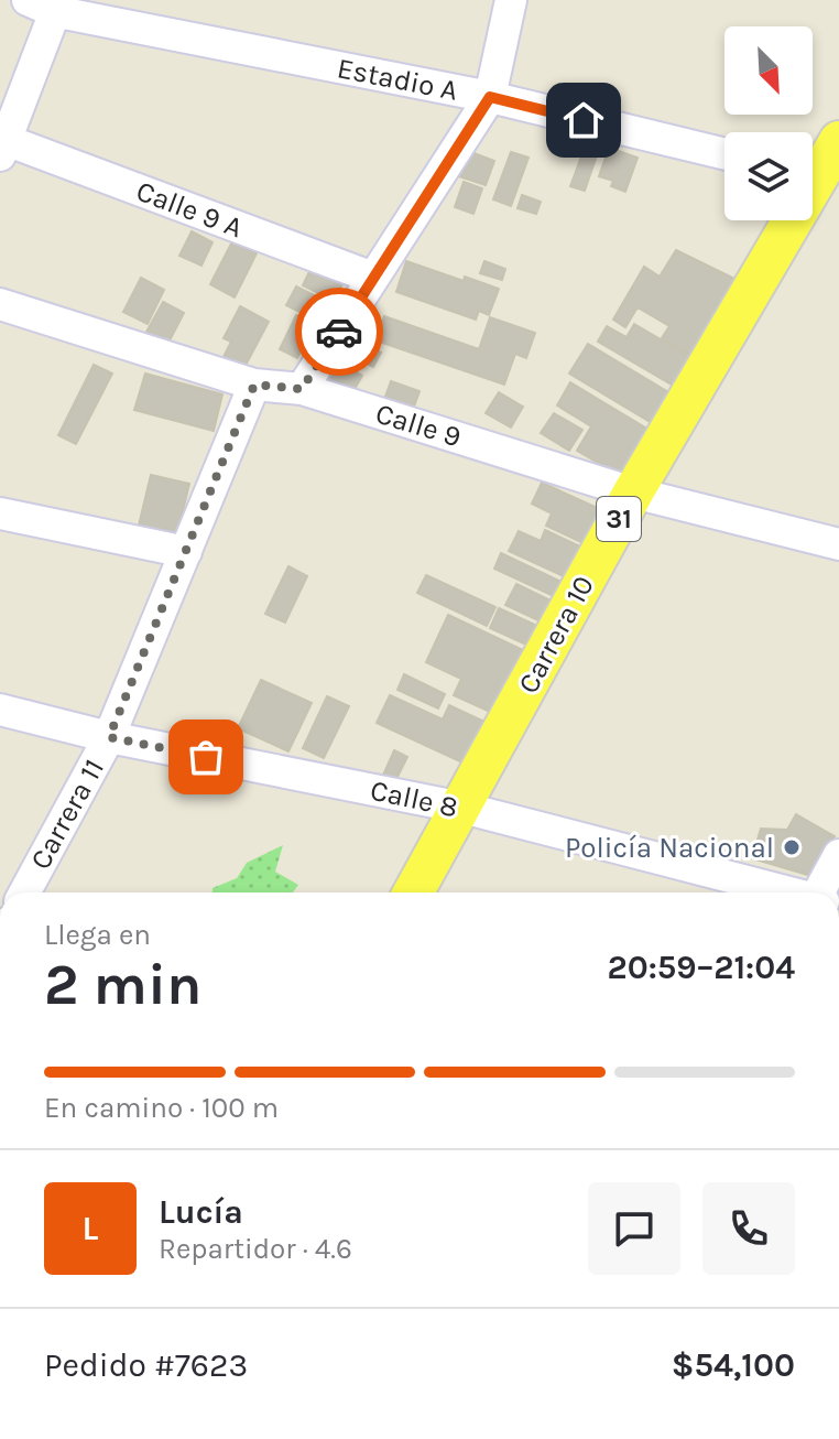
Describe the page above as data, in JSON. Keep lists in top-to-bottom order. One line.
{"streets":{"main road":["31","Carrera 10"],"street":["Estadio A","Calle 9 A","Calle 9","Calle 8","Carrera 11"]},"crossings":[["Calle 9","Carrera 10"],["Calle 9","Carrera 11"],["Carrera 10","Calle 8"],["Calle 8","Carrera 11"]],"places":["Policía Nacional"],"north":"bottom right","page":{"heading":["2 min","Llega en","20:59–21:04"],"panel":["Lucía","Repartidor · 4.6","Pedido #7623","$54,100"],"bar":"En camino · 100 m","round":"L"}}
